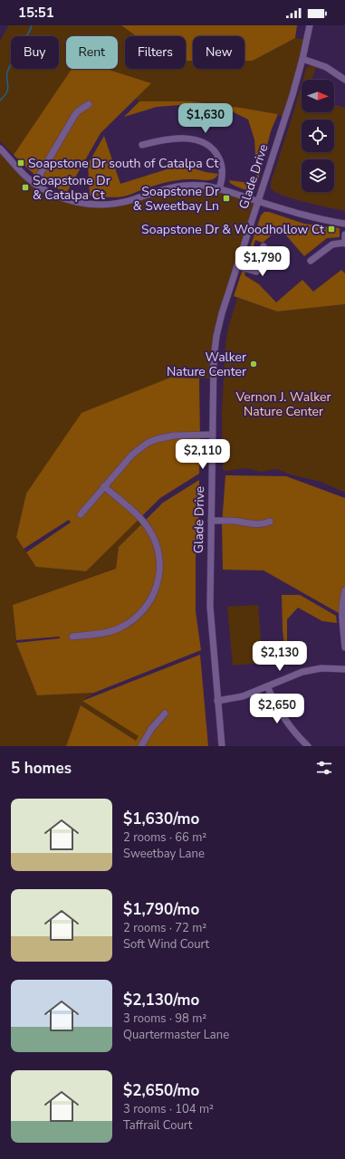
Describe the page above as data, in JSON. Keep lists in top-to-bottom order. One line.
{"streets":{"street":["Glade Drive"]},"parks":["Vernon J. Walker Nature Center"],"places":{"transit":["Soapstone Dr south of Catalpa Ct","Soapstone Dr & Catalpa Ct","Soapstone Dr & Sweetbay Ln","Soapstone Dr & Woodhollow Ct"],"other":["Walker Nature Center"]},"north":"right","page":{"status":"15:51","chip":["Buy","Rent","Filters","New"],"price":["$1,630","$1,790","$2,110","$2,130","$2,650"],"heading":"5 homes","list":[{"name":"$1,630/mo","note":"2 rooms · 66 m² · Sweetbay Lane"},{"name":"$1,790/mo","note":"2 rooms · 72 m² · Soft Wind Court"},{"name":"$2,130/mo","note":"3 rooms · 98 m² · Quartermaster Lane"},{"name":"$2,650/mo","note":"3 rooms · 104 m² · Taffrail Court"}]}}
